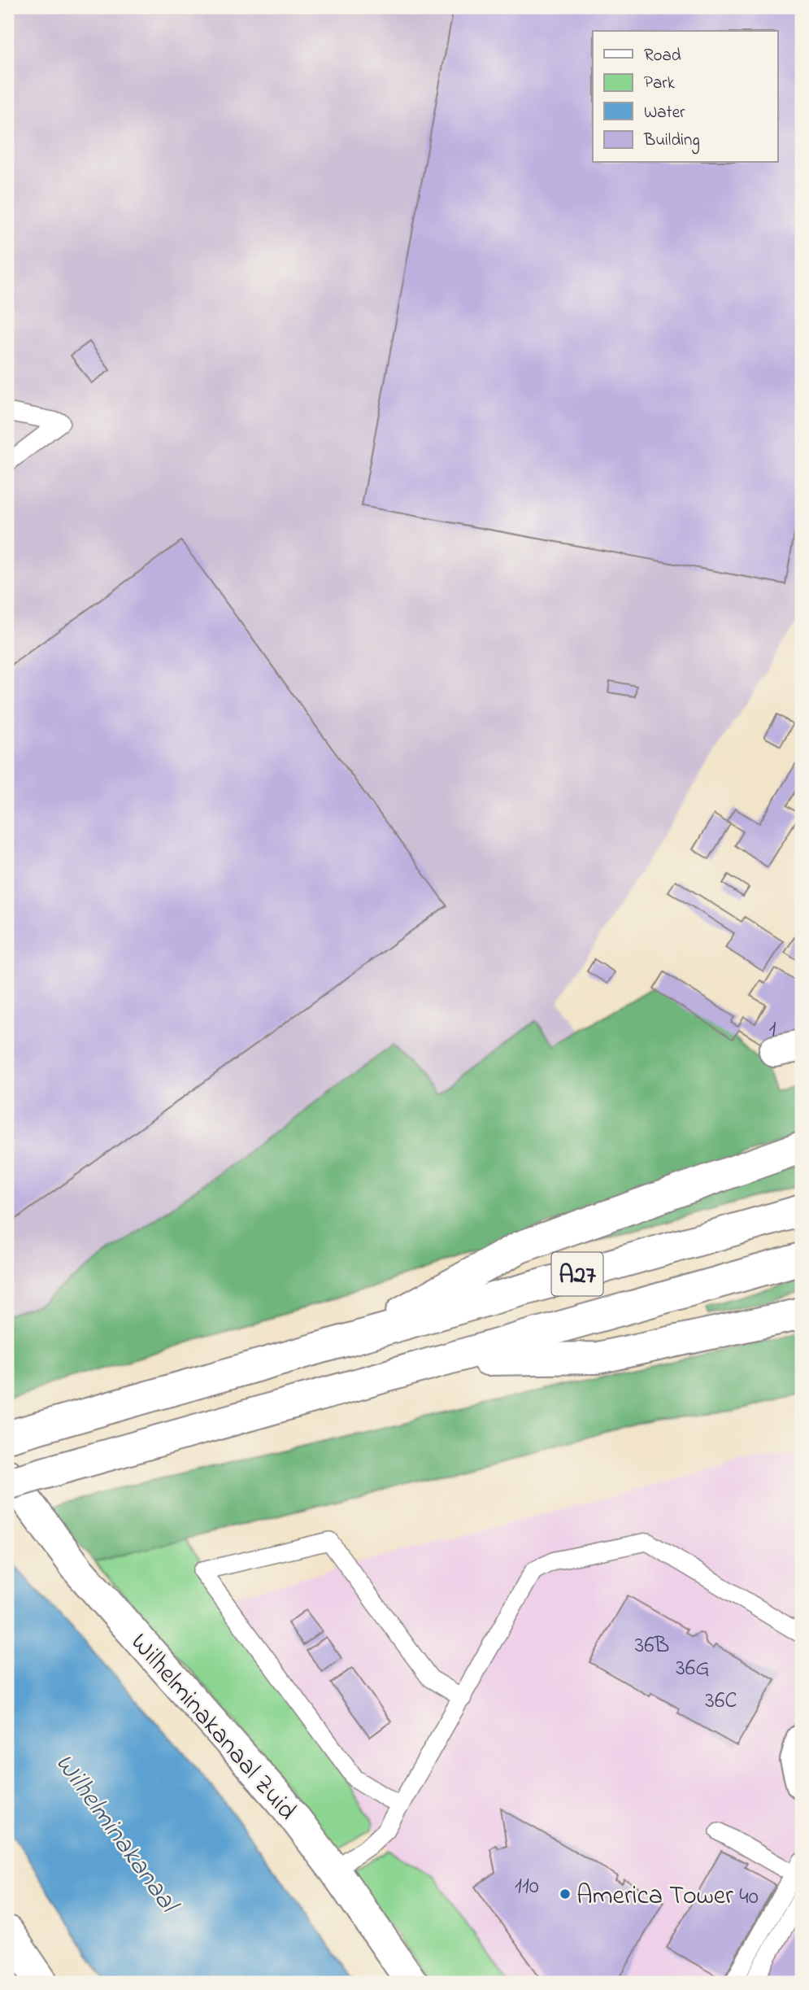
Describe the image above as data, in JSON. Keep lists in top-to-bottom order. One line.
{"streets":{"main road":["A27","Wilhelminakanaal Zuid"]},"water":["Wilhelminakanaal"],"places":["America Tower"],"house_numbers":["1","36B","36G","36C","110","40"],"legend":["Road","Park","Water","Building"]}
